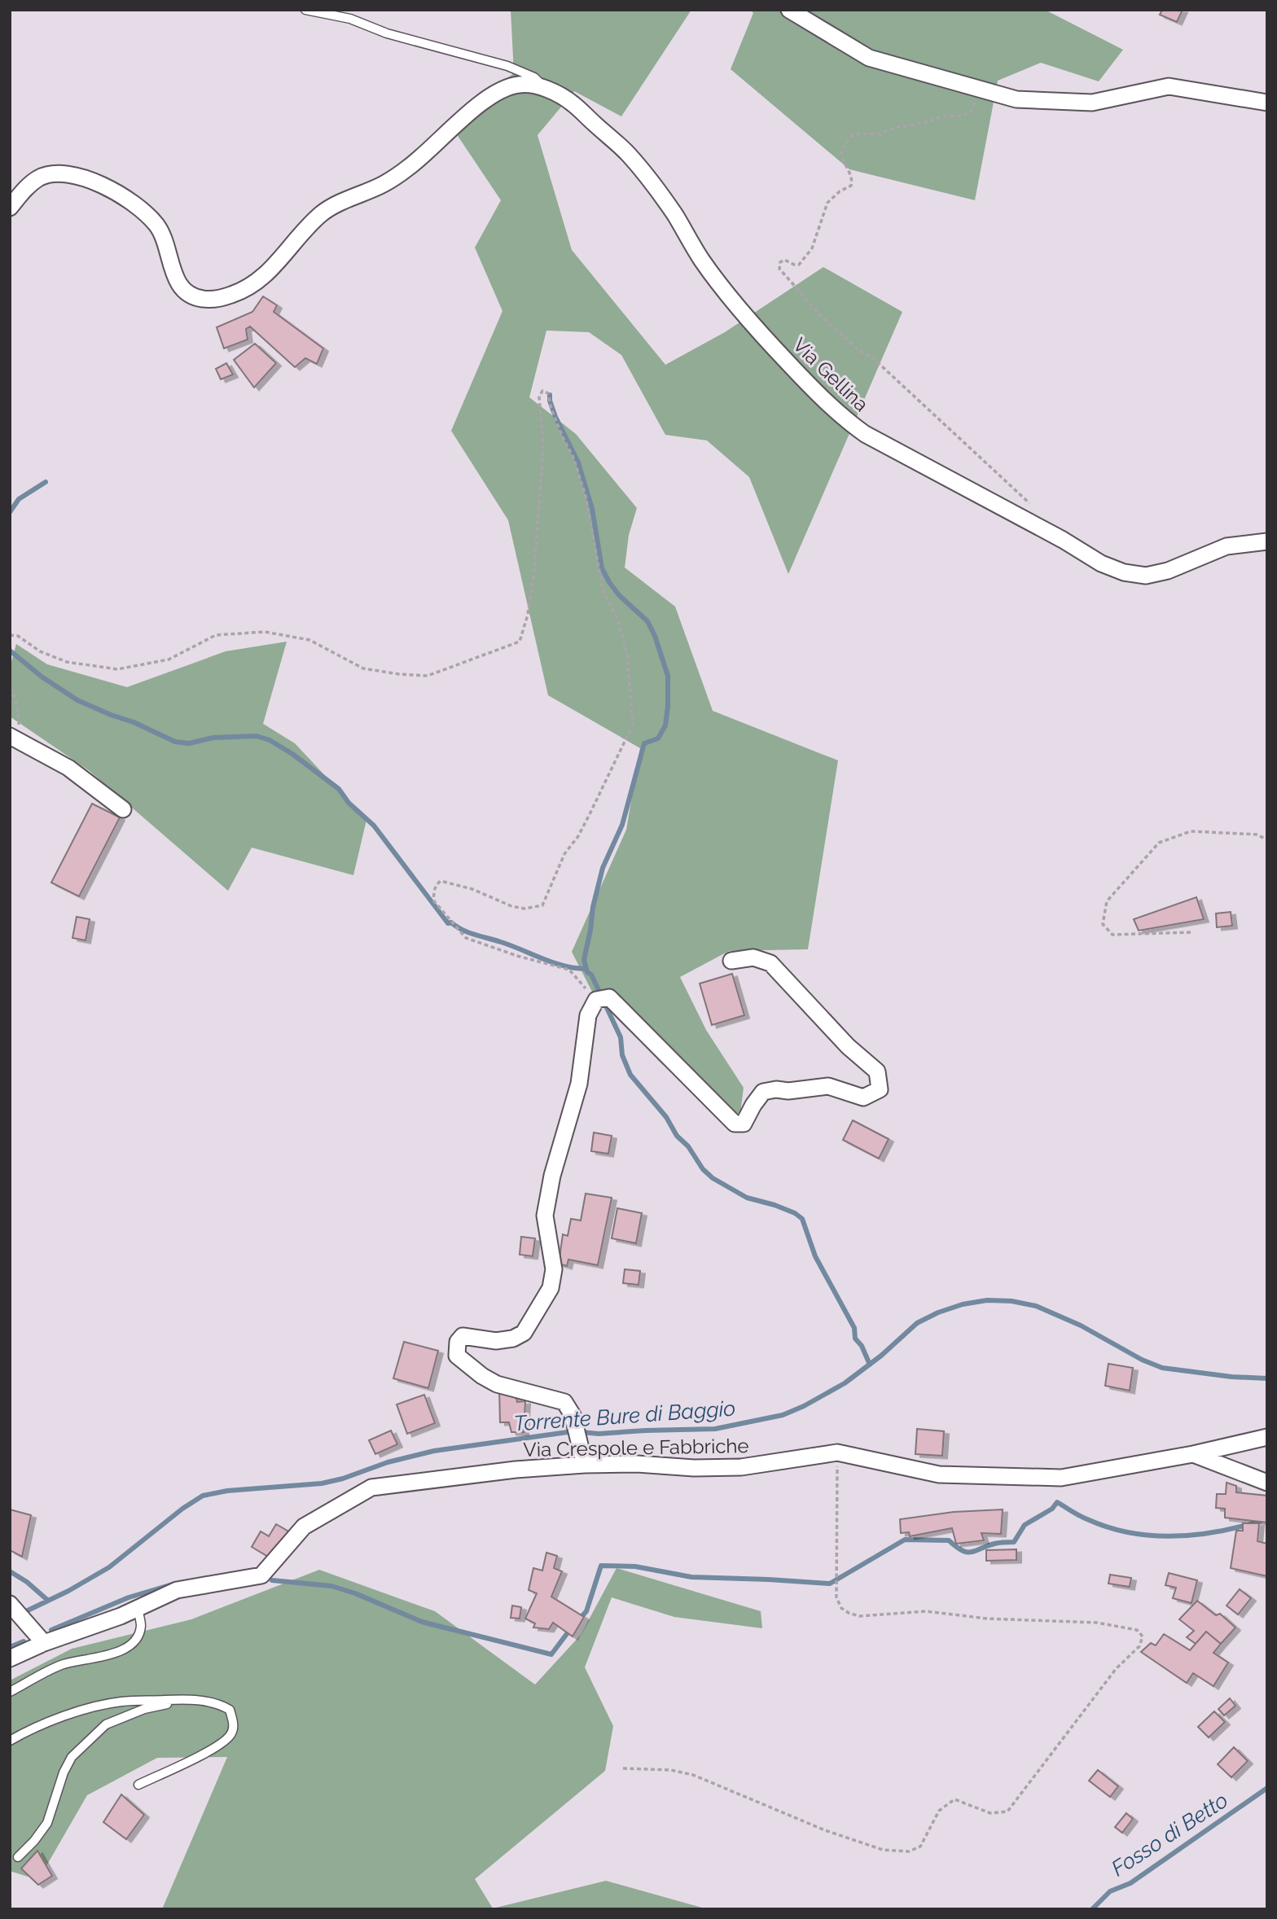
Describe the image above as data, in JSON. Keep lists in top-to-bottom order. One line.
{"streets":{"street":["Via Gellina","Via Crespole e Fabbriche"]},"water":["Torrente Bure di Baggio","Fosso di Betto"]}
